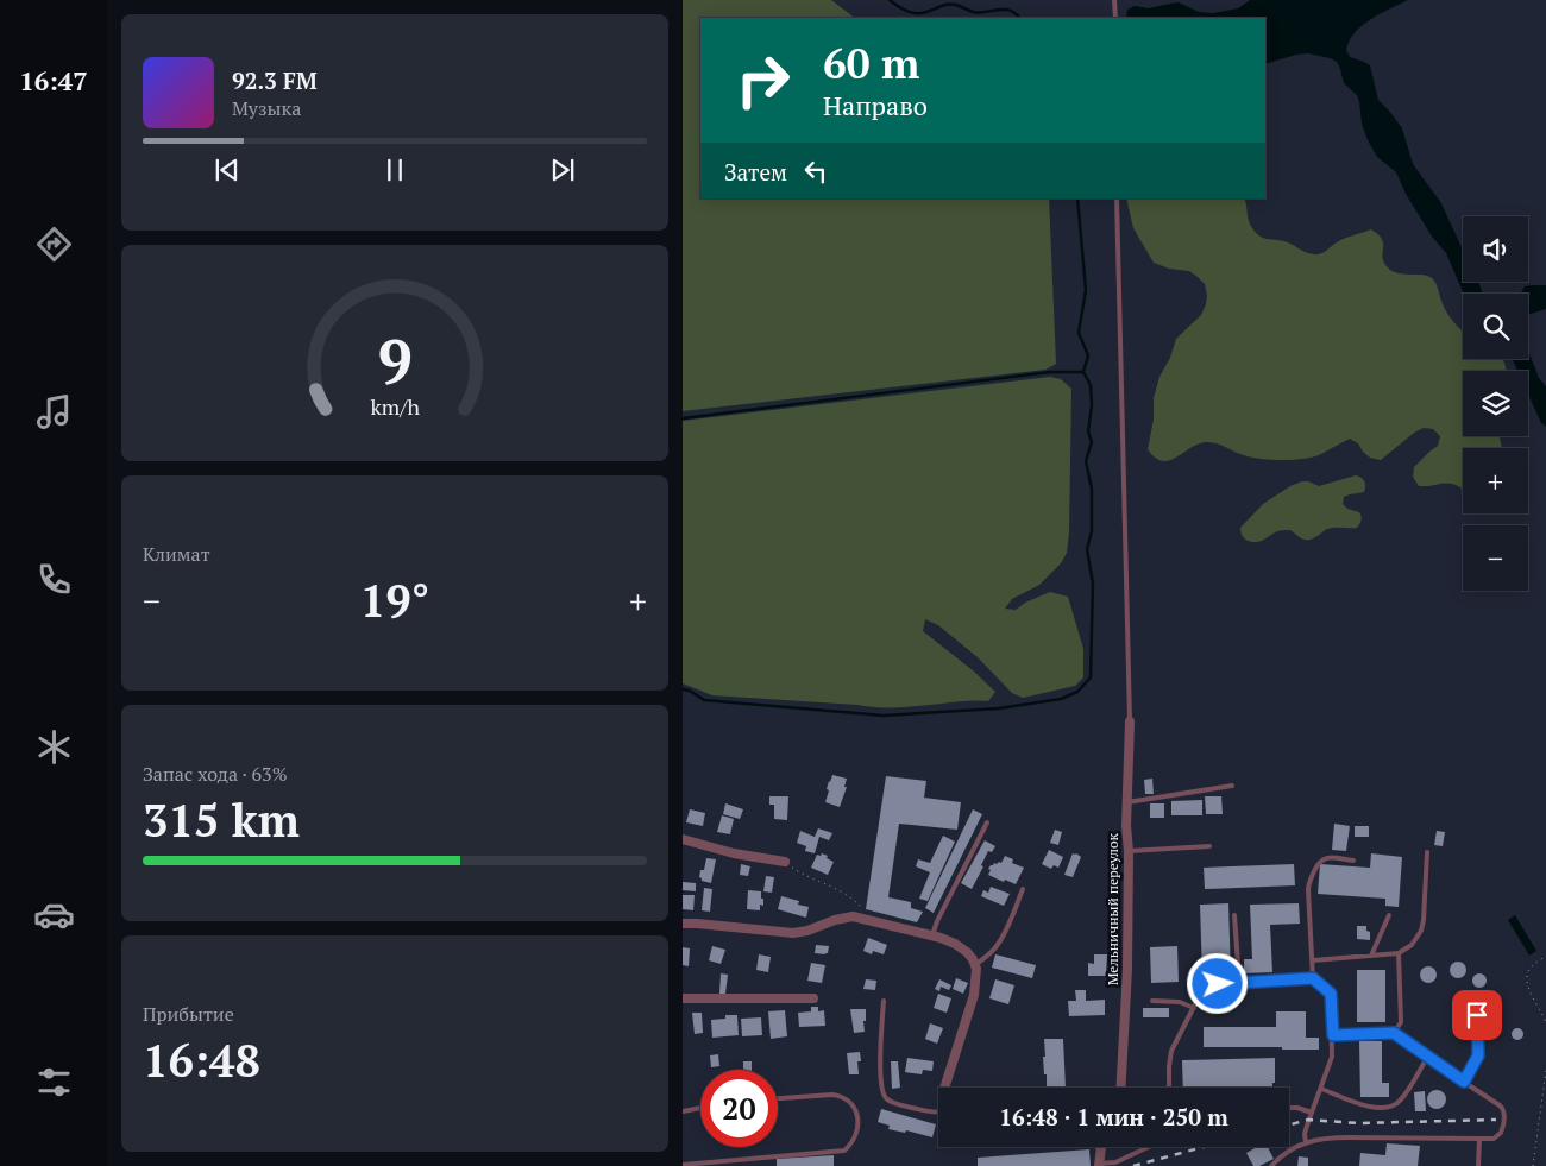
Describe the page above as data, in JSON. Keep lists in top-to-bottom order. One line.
{"streets":{"street":["Мельничный переулок"]},"page":{"tabs":"16:47","turn":["60 m","Направо"],"song":["92.3 FM","Музыка"],"then":"Затем","map_buttons":["+","−"],"tile":["Климат",["Запас хода · 63%","315 km"],["Прибытие","16:48"]],"heat":["−","19°","+"],"limit":"20","trip":"16:48 · 1 мин · 250 m","gauge":["9","km/h"]}}
